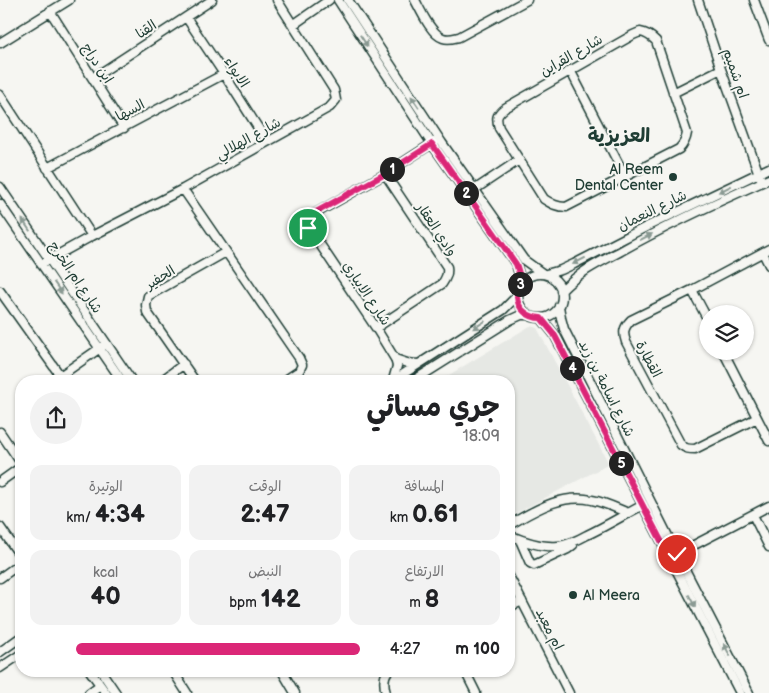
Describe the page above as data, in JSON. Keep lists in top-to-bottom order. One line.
{"streets":{"street":["القنا","شارع القراين","ابن دراج","الابواء","ام شميم","السها","شارع الهلالي","شارع النعمان","وادي العقار","شارع ام الخرج","الحفير","شارع الابياري","القطارة","شارع اسامة بن زيد","ام معبد"]},"crossings":[["القنا","ابن دراج"],["القنا","الابواء"],["ابن دراج","السها"],["الابواء","السها"],["الابواء","شارع الهلالي"],["ام شميم","شارع النعمان"],["شارع الهلالي","شارع ام الخرج"],["شارع النعمان","شارع اسامة بن زيد"],["وادي العقار","شارع الابياري"]],"districts":["العزيزية"],"places":["Al Reem Dental Center","Al Meera"],"page":{"pins":["1","2","3","4","5"],"heading":["جري مسائي","18:09"],"stats":[["المسافة","0.61 km"],["الوقت","2:47"],["الوتيرة","4:34 /km"],["الارتفاع","8 m"],["النبض","142 bpm"],["kcal","40"]],"list":[{"name":"100 m","note":"4:27"}]}}
